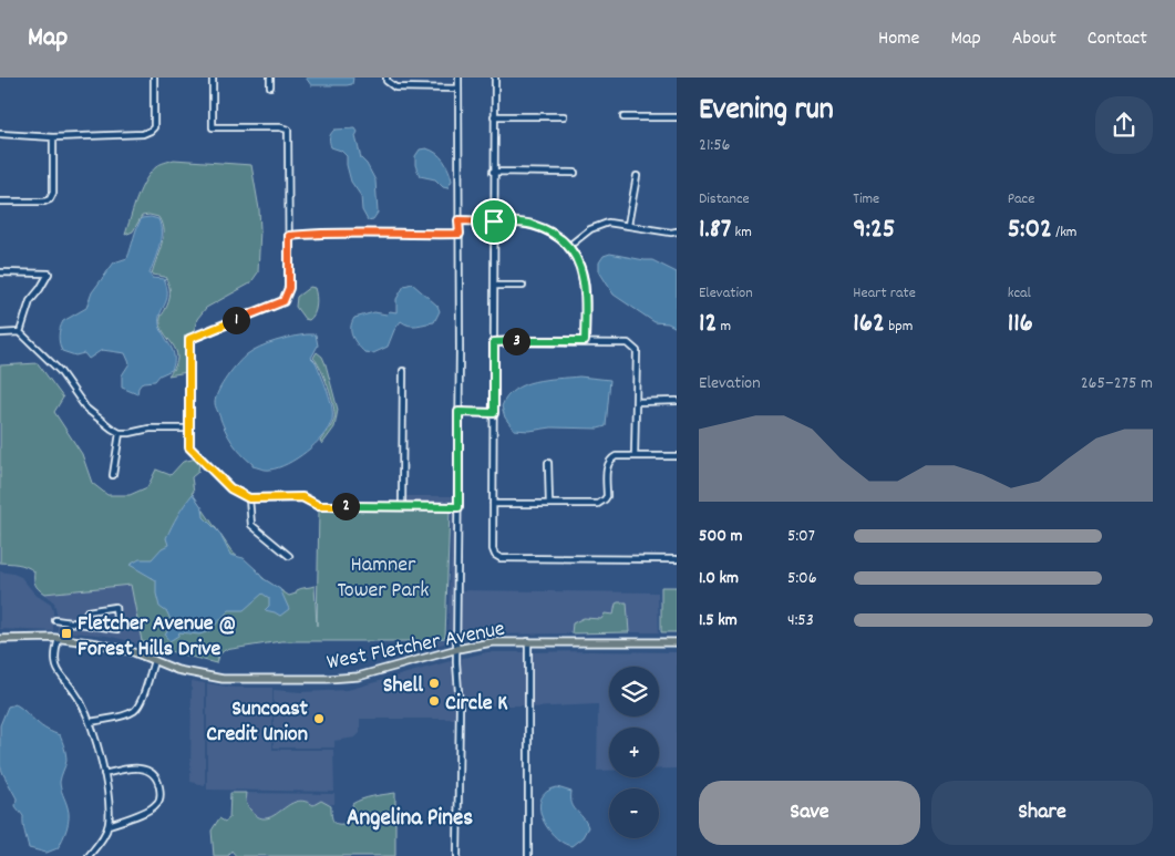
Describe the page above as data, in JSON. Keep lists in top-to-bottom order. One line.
{"streets":{"main road":["West Fletcher Avenue"]},"districts":["Angelina Pines"],"parks":["Hamner Tower Park"],"places":{"transit":["Fletcher Avenue @ Forest Hills Drive"],"other":["Shell","Circle K","Suncoast Credit Union"]},"page":{"header":"Map","nav":["Home","Map","About","Contact"],"heading":["Evening run","21:56"],"stats":[["Distance","1.87 km"],["Time","9:25"],["Pace","5:02 /km"],["Elevation","12 m"],["Heart rate","162 bpm"],["kcal","116"]],"pins":["1","3","2"],"chart":["Elevation","265–275 m"],"list":[{"name":"500 m","note":"5:07"},{"name":"1.0 km","note":"5:06"},{"name":"1.5 km","note":"4:53"}],"map_buttons":["+","−"],"buttons":["Save","Share"]}}
